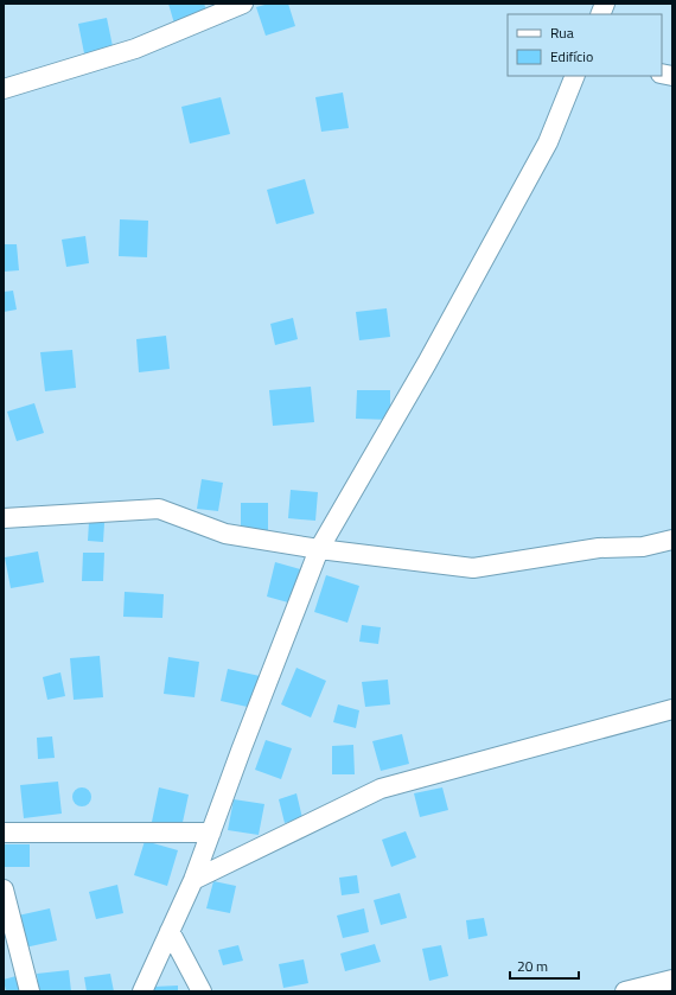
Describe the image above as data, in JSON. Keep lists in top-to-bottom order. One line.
{"legend":["Rua","Edifício"],"scale_bar":"20 m"}
